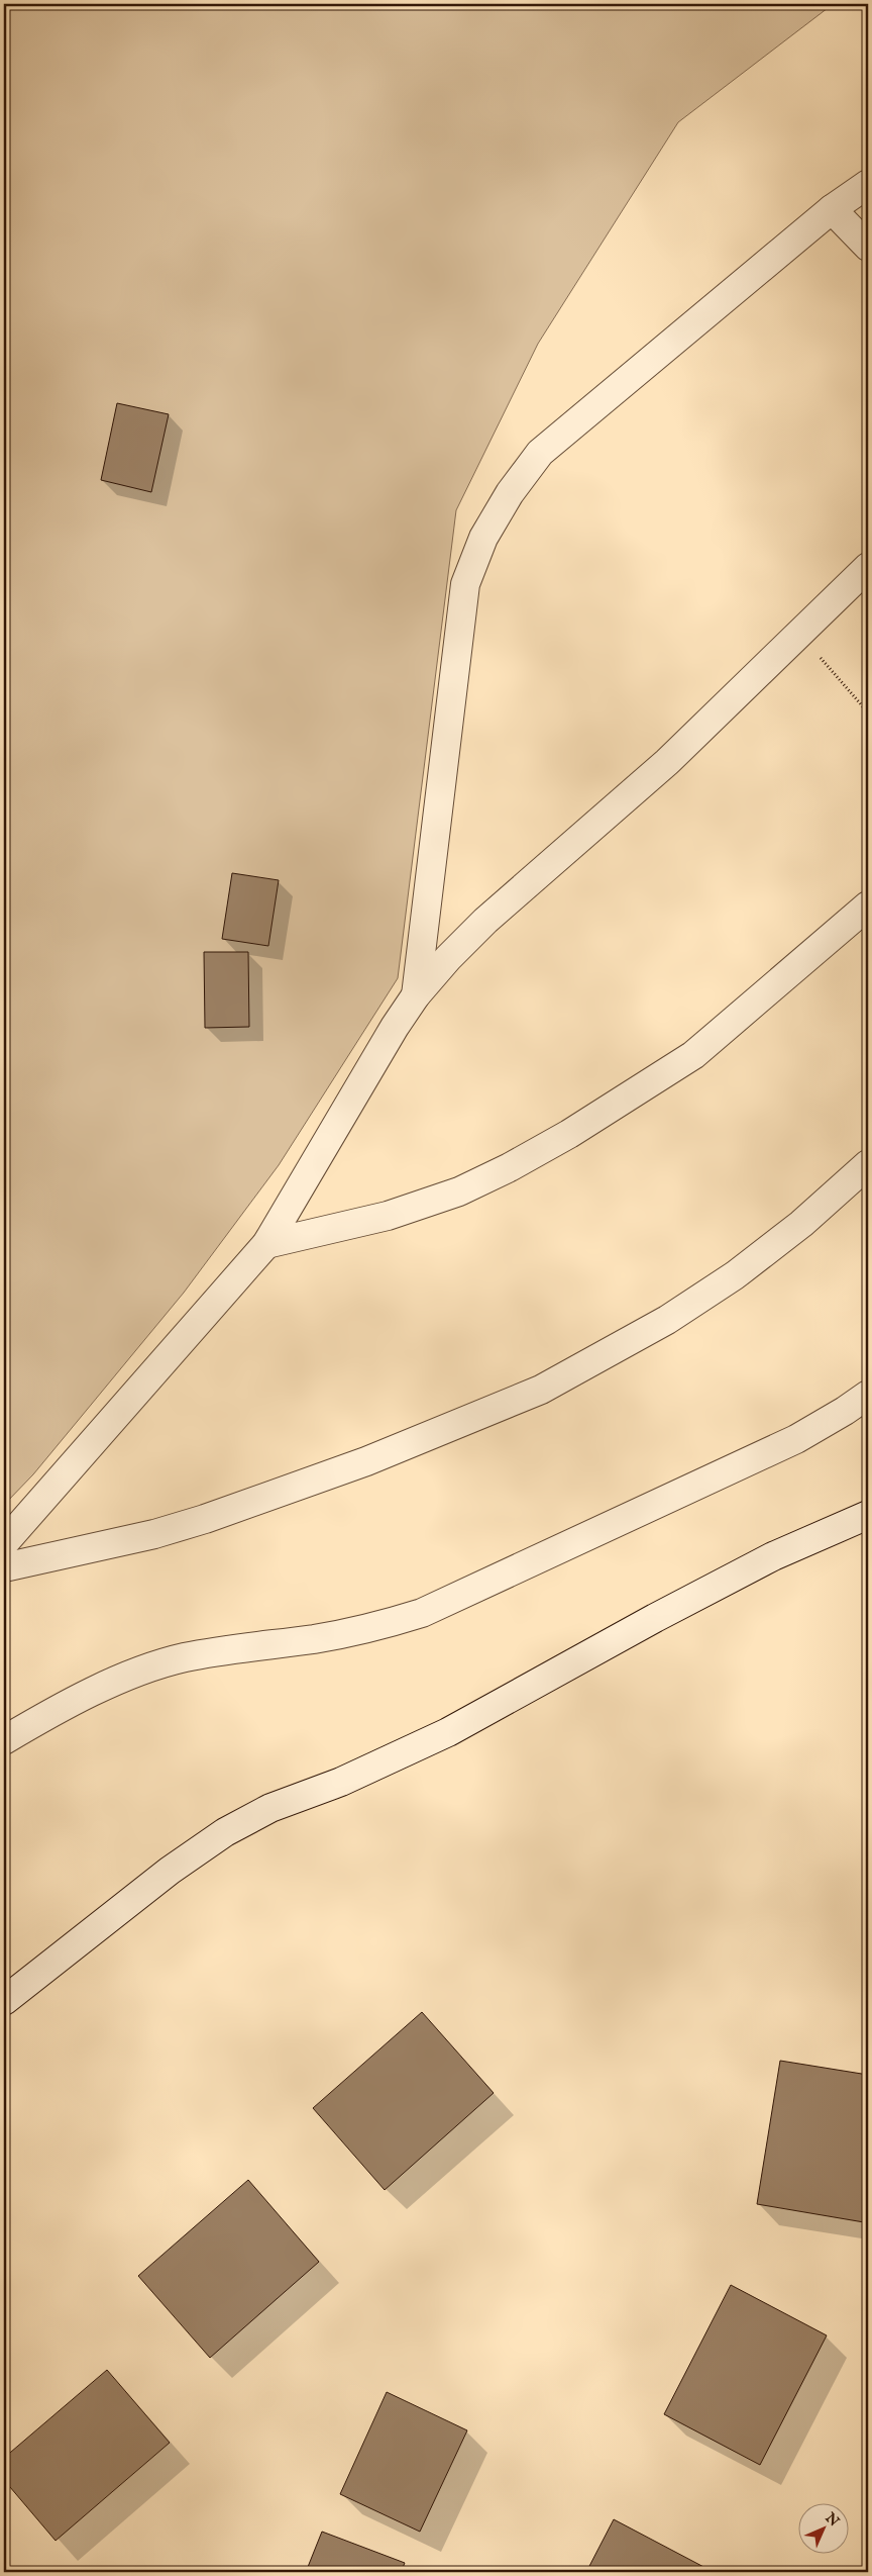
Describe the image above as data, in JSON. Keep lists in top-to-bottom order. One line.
{"north":"top right"}
